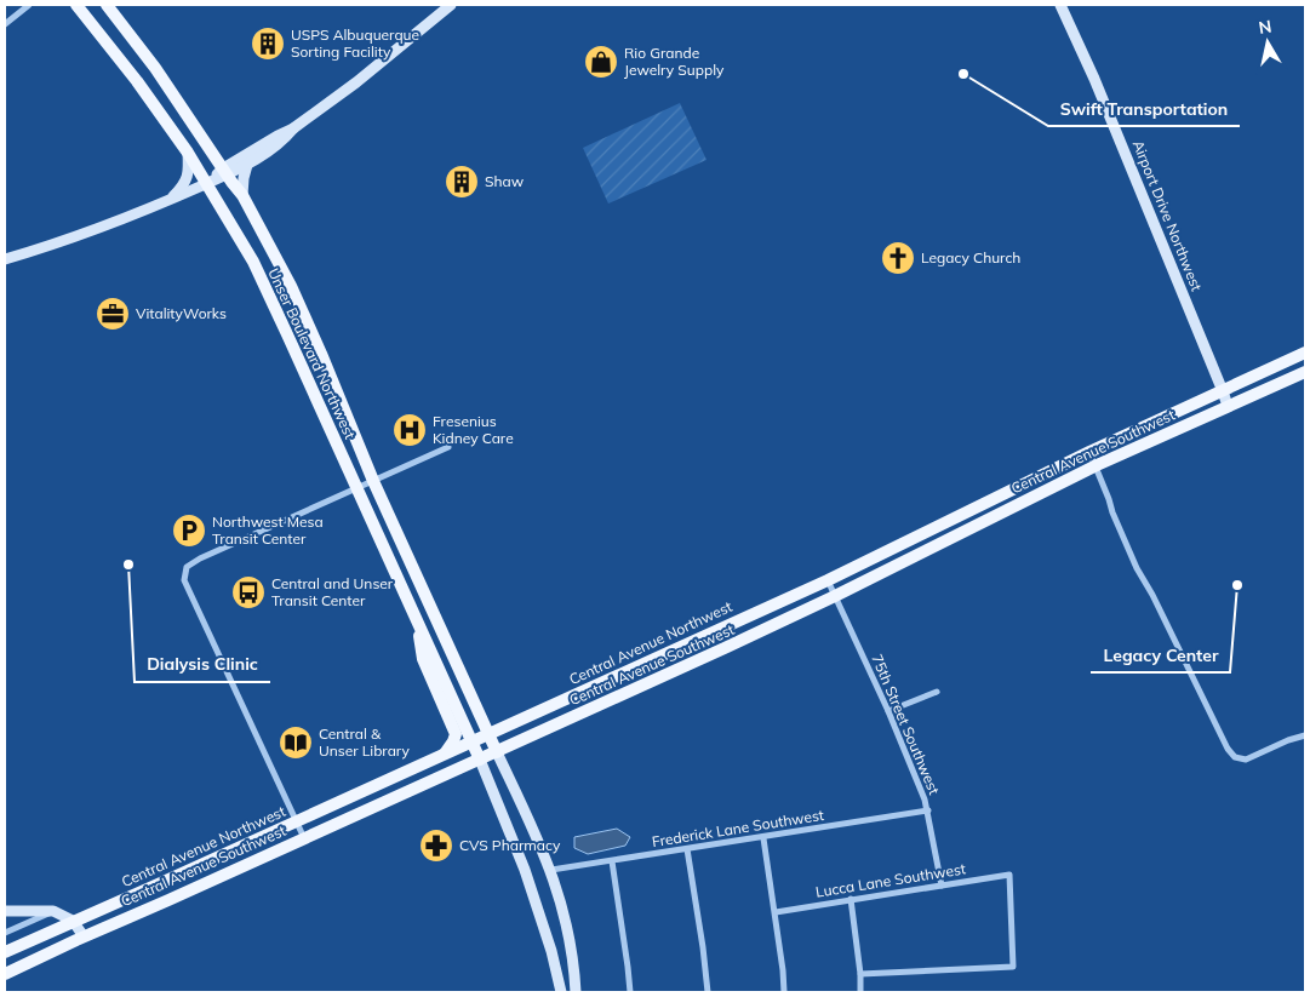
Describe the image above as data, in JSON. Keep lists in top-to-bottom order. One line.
{"streets":{"main road":["Unser Boulevard Northwest","Central Avenue Southwest","Central Avenue Northwest"],"street":["Airport Drive Northwest","75th Street Southwest","Frederick Lane Southwest","Lucca Lane Southwest"]},"crossings":[["Airport Drive Northwest","Central Avenue Southwest"],["Airport Drive Northwest","Central Avenue Northwest"],["Unser Boulevard Northwest","Central Avenue Southwest"],["Unser Boulevard Northwest","Central Avenue Northwest"],["Central Avenue Southwest","75th Street Southwest"],["Central Avenue Northwest","75th Street Southwest"],["75th Street Southwest","Frederick Lane Southwest"],["75th Street Southwest","Lucca Lane Southwest"]],"places":{"building":["USPS Albuquerque Sorting Facility","Shaw"],"shop":["Rio Grande Jewelry Supply"],"other":["Swift Transportation","Dialysis Clinic","Legacy Center"],"church":["Legacy Church"],"office":["VitalityWorks"],"hospital":["Fresenius Kidney Care"],"parking":["Northwest Mesa Transit Center"],"bus stop":["Central and Unser Transit Center"],"library":["Central & Unser Library"],"pharmacy":["CVS Pharmacy"]},"north":"top"}
